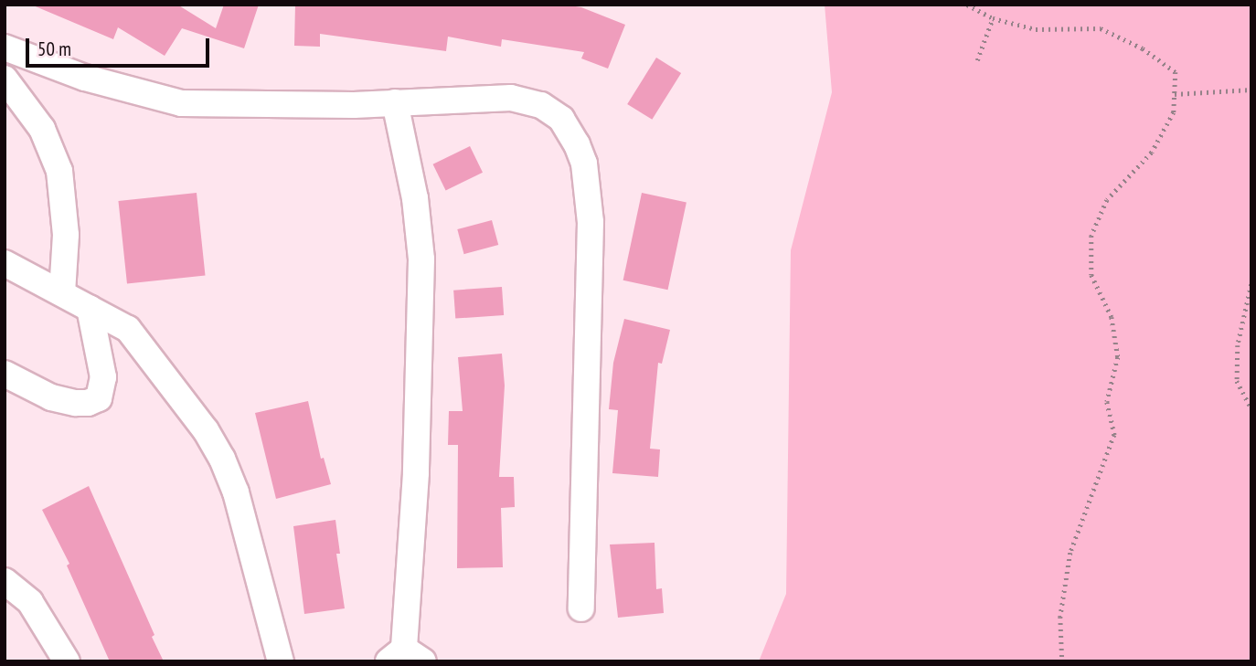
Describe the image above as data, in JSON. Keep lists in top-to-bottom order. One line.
{"scale_bar":"50 m"}
